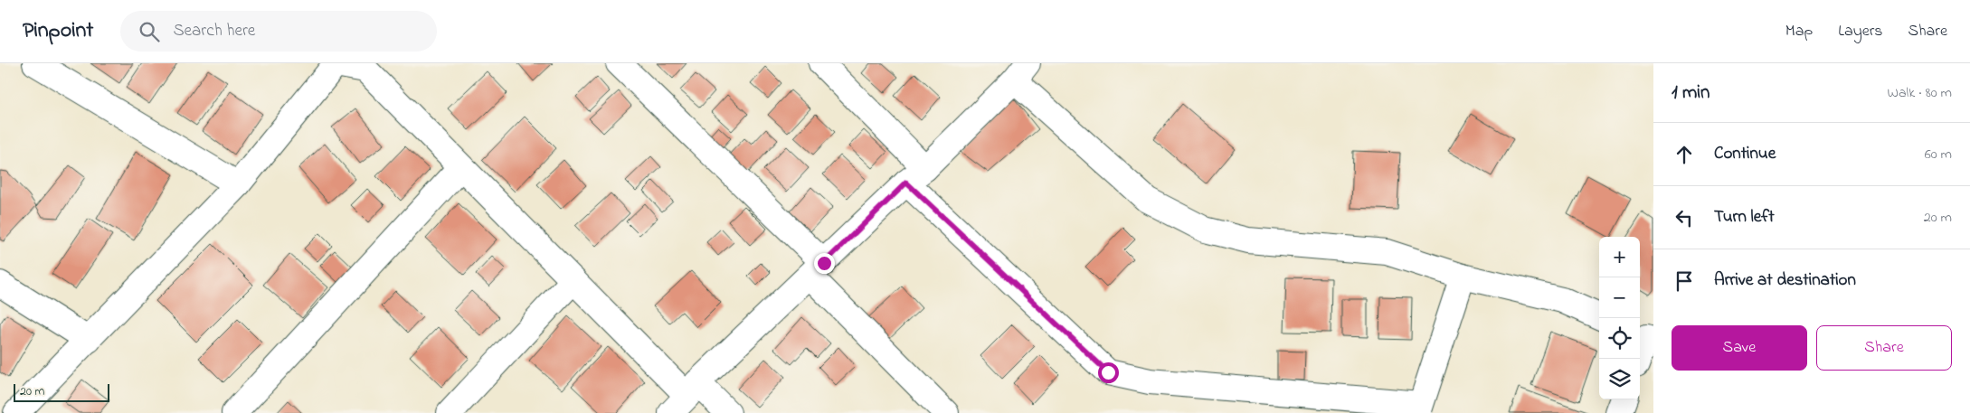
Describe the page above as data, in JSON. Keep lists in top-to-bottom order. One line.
{"scale_bar":"20 m","page":{"header":"Pinpoint","search":"Search here","nav":["Map","Layers","Share"],"heading":["1 min","Walk · 80 m"],"list":[["Continue","60 m"],["Turn left","20 m"],"Arrive at destination"],"map_buttons":["+","−"],"buttons":["Save","Share"],"scale":"20 m"}}
